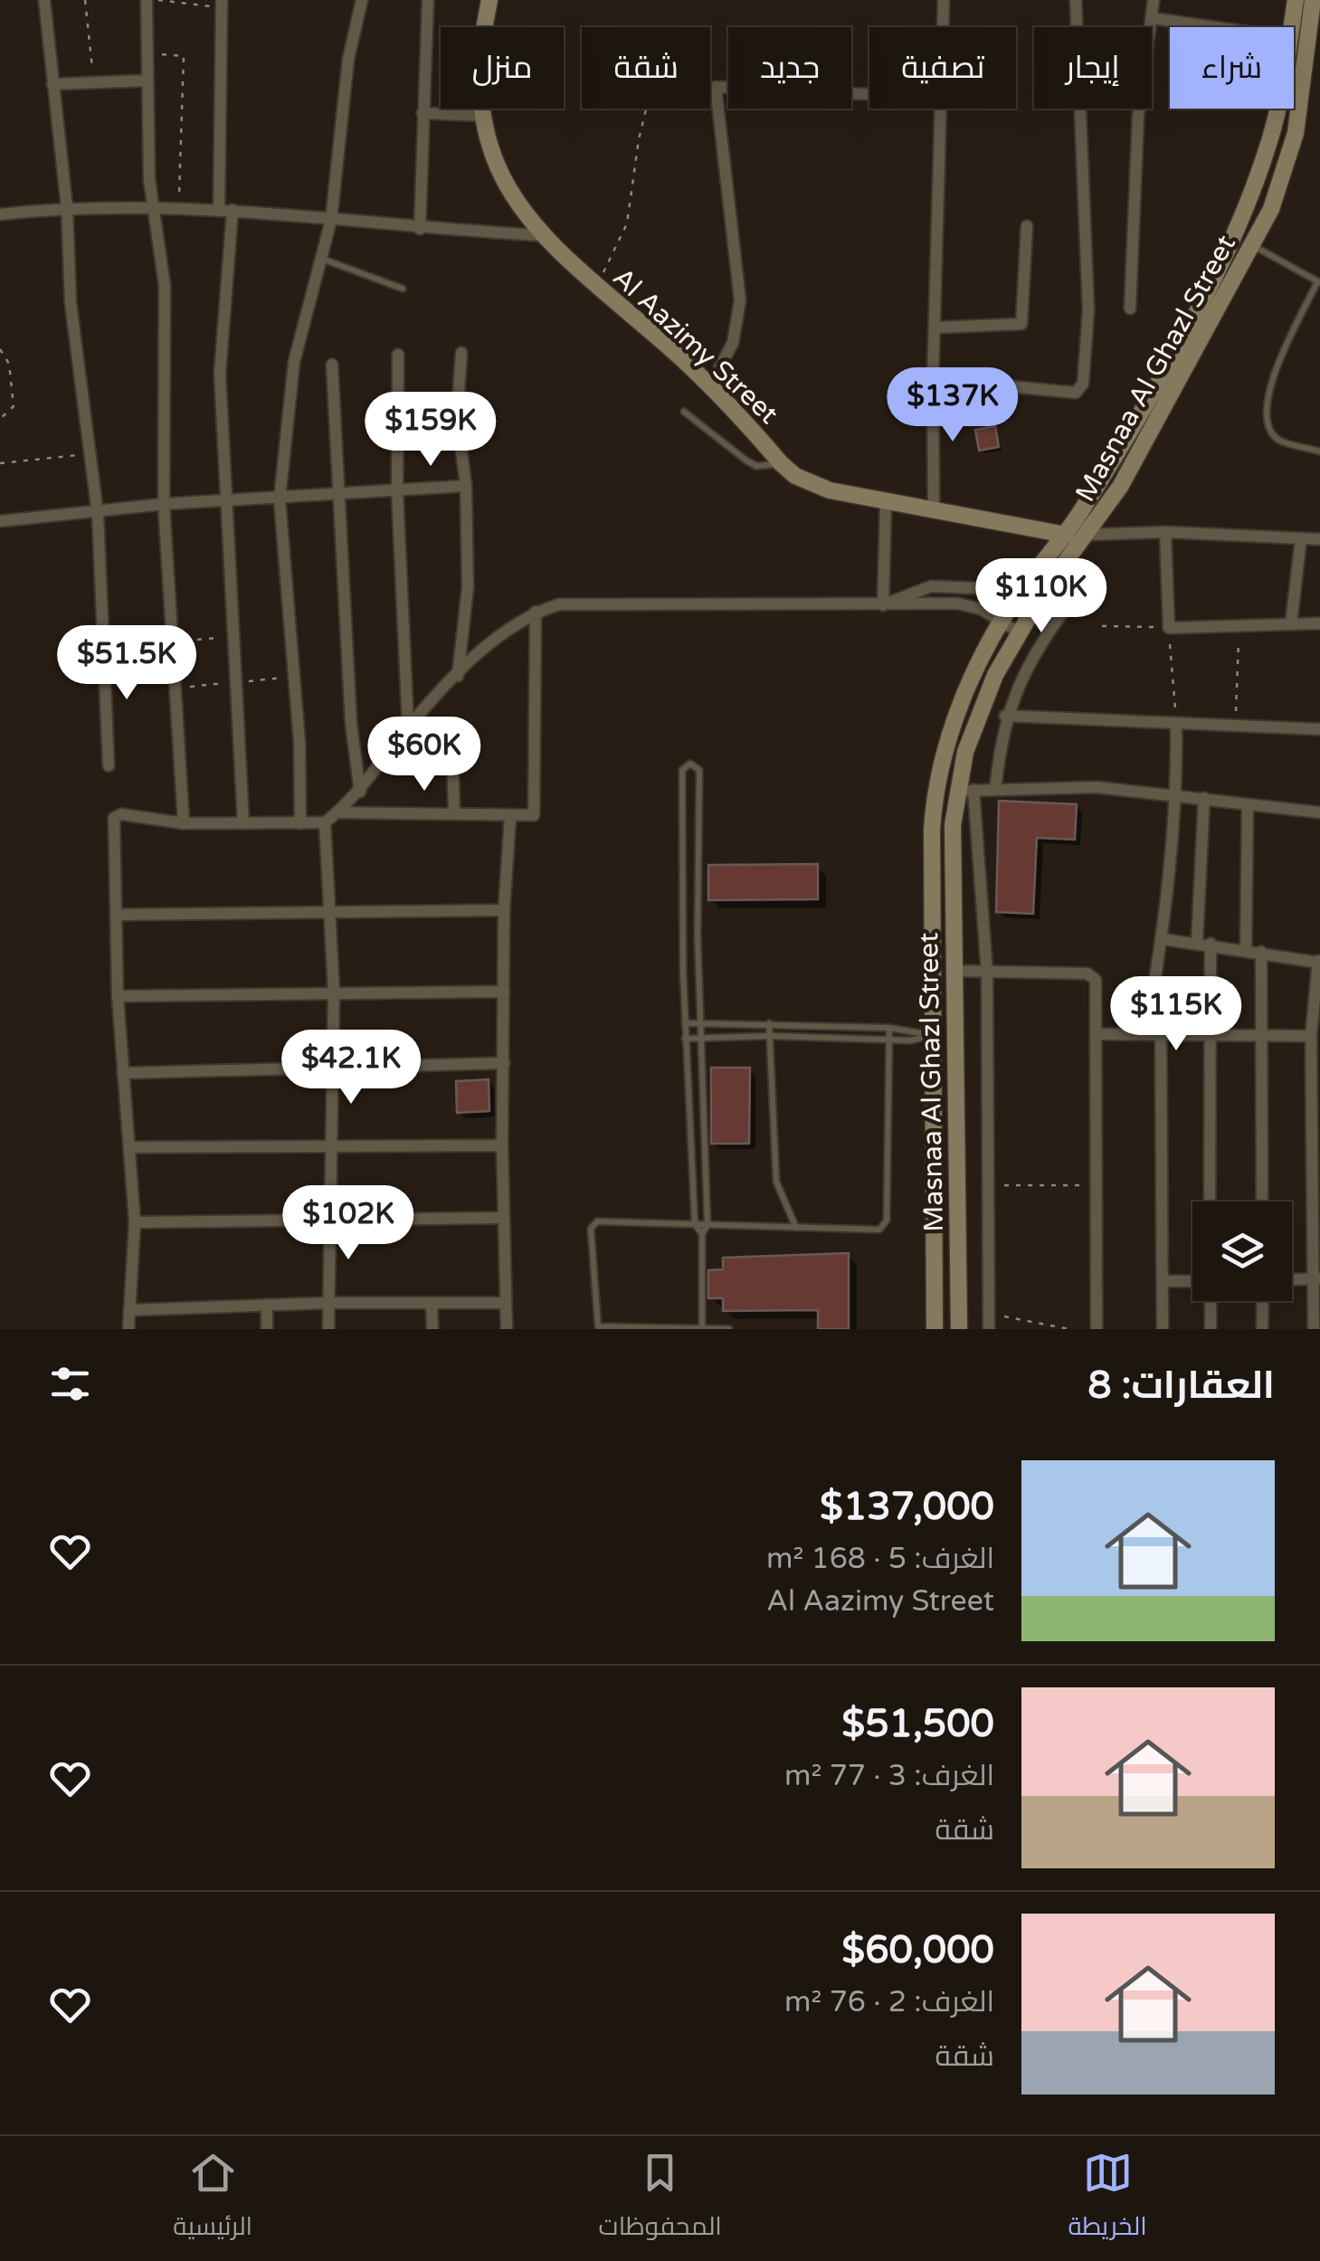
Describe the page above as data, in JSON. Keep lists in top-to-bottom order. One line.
{"streets":{"street":["Al Aazimy Street","Masnaa Al Ghazl Street"]},"crossings":[["Al Aazimy Street","Masnaa Al Ghazl Street"]],"page":{"chip":["شراء","إيجار","تصفية","جديد","شقة","منزل"],"price":["$137K","$159K","$110K","$51.5K","$60K","$115K","$42.1K","$102K"],"heading":"العقارات: 8","list":[{"name":"$137,000","note":"الغرف: 5 · 168 m² · Al Aazimy Street"},{"name":"$51,500","note":"الغرف: 3 · 77 m² · شقة"},{"name":"$60,000","note":"الغرف: 2 · 76 m² · شقة"}],"tabs":["الخريطة","المحفوظات","الرئيسية"]}}
